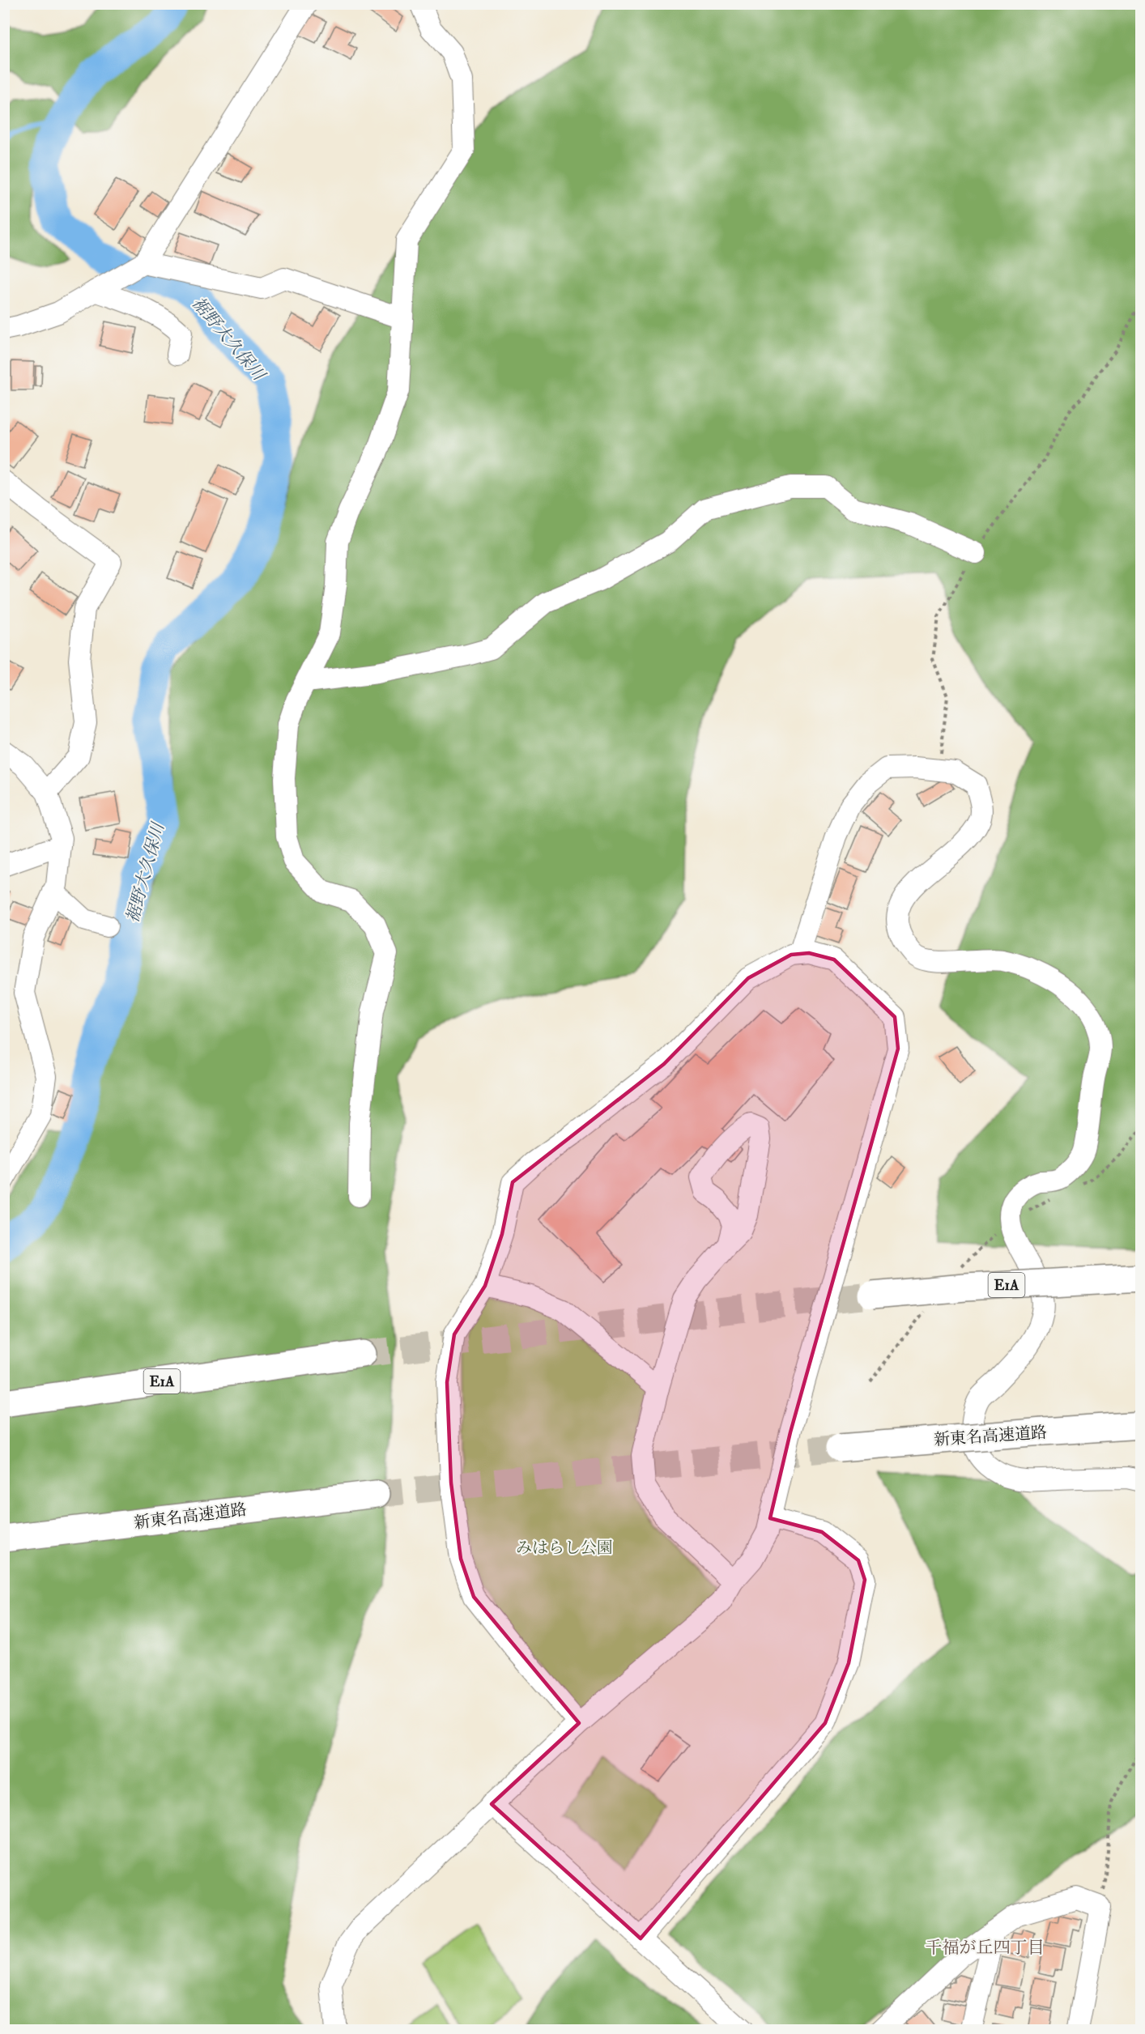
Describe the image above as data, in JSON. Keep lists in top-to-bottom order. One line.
{"streets":{"highway":["E1A","新東名高速道路"]},"districts":["千福が丘四丁目"],"water":["裾野大久保川"],"parks":["みはらし公園"]}
